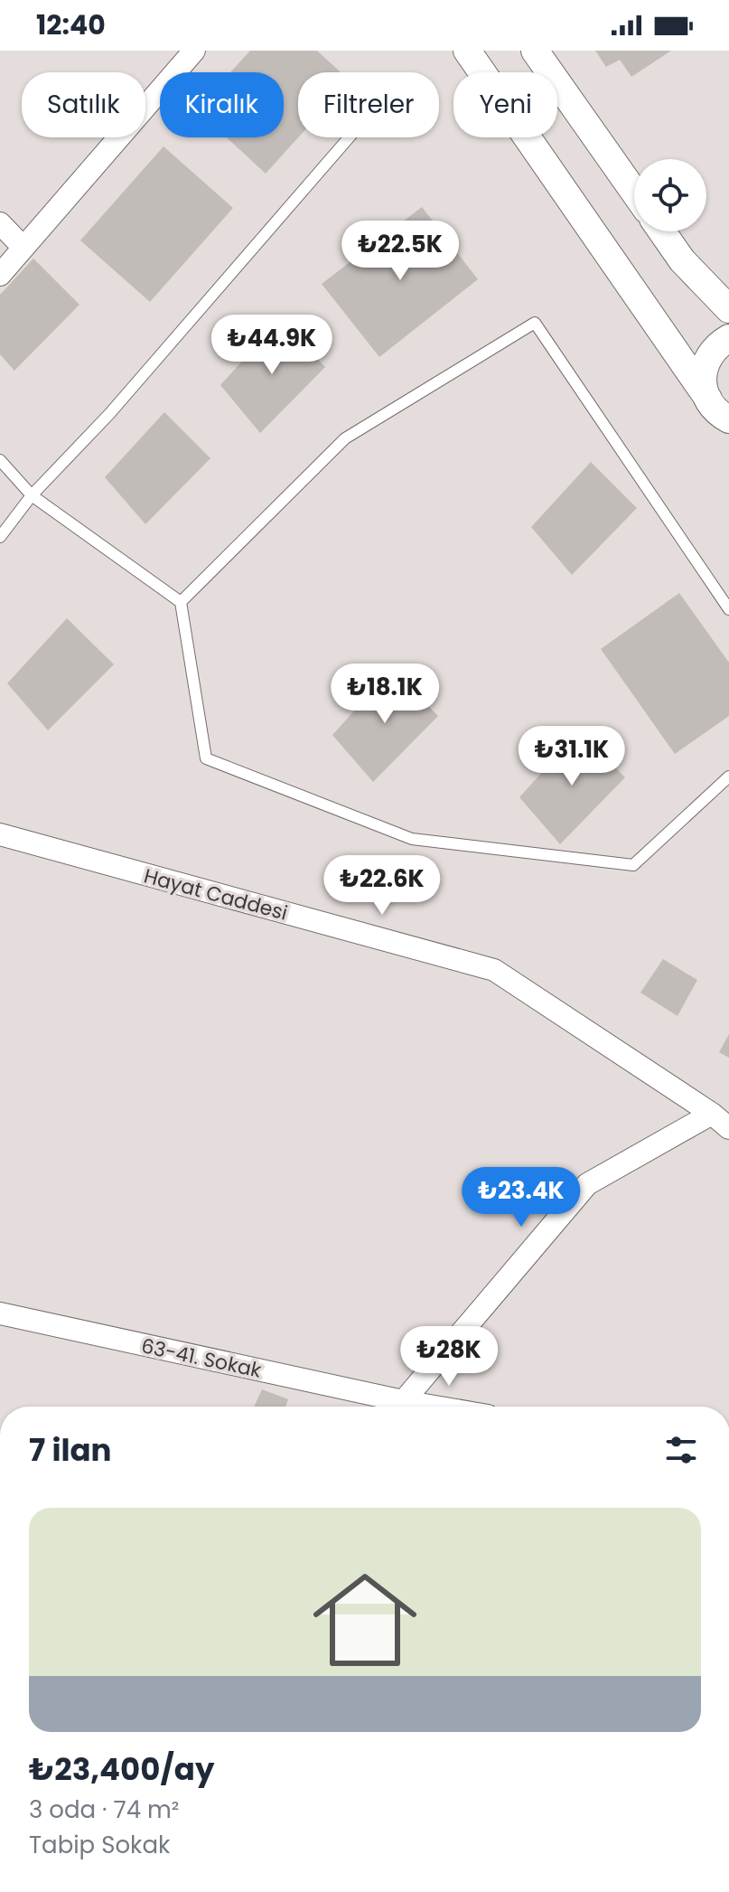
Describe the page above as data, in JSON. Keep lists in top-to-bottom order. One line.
{"streets":{"street":["Hayat Caddesi","63-41. Sokak"]},"page":{"status":"12:40","chip":["Satılık","Kiralık","Filtreler","Yeni"],"price":["₺22.5K","₺44.9K","₺18.1K","₺31.1K","₺22.6K","₺23.4K","₺28K"],"heading":"7 ilan","list":[{"name":"₺23,400/ay","note":"3 oda · 74 m² · Tabip Sokak"}]}}
